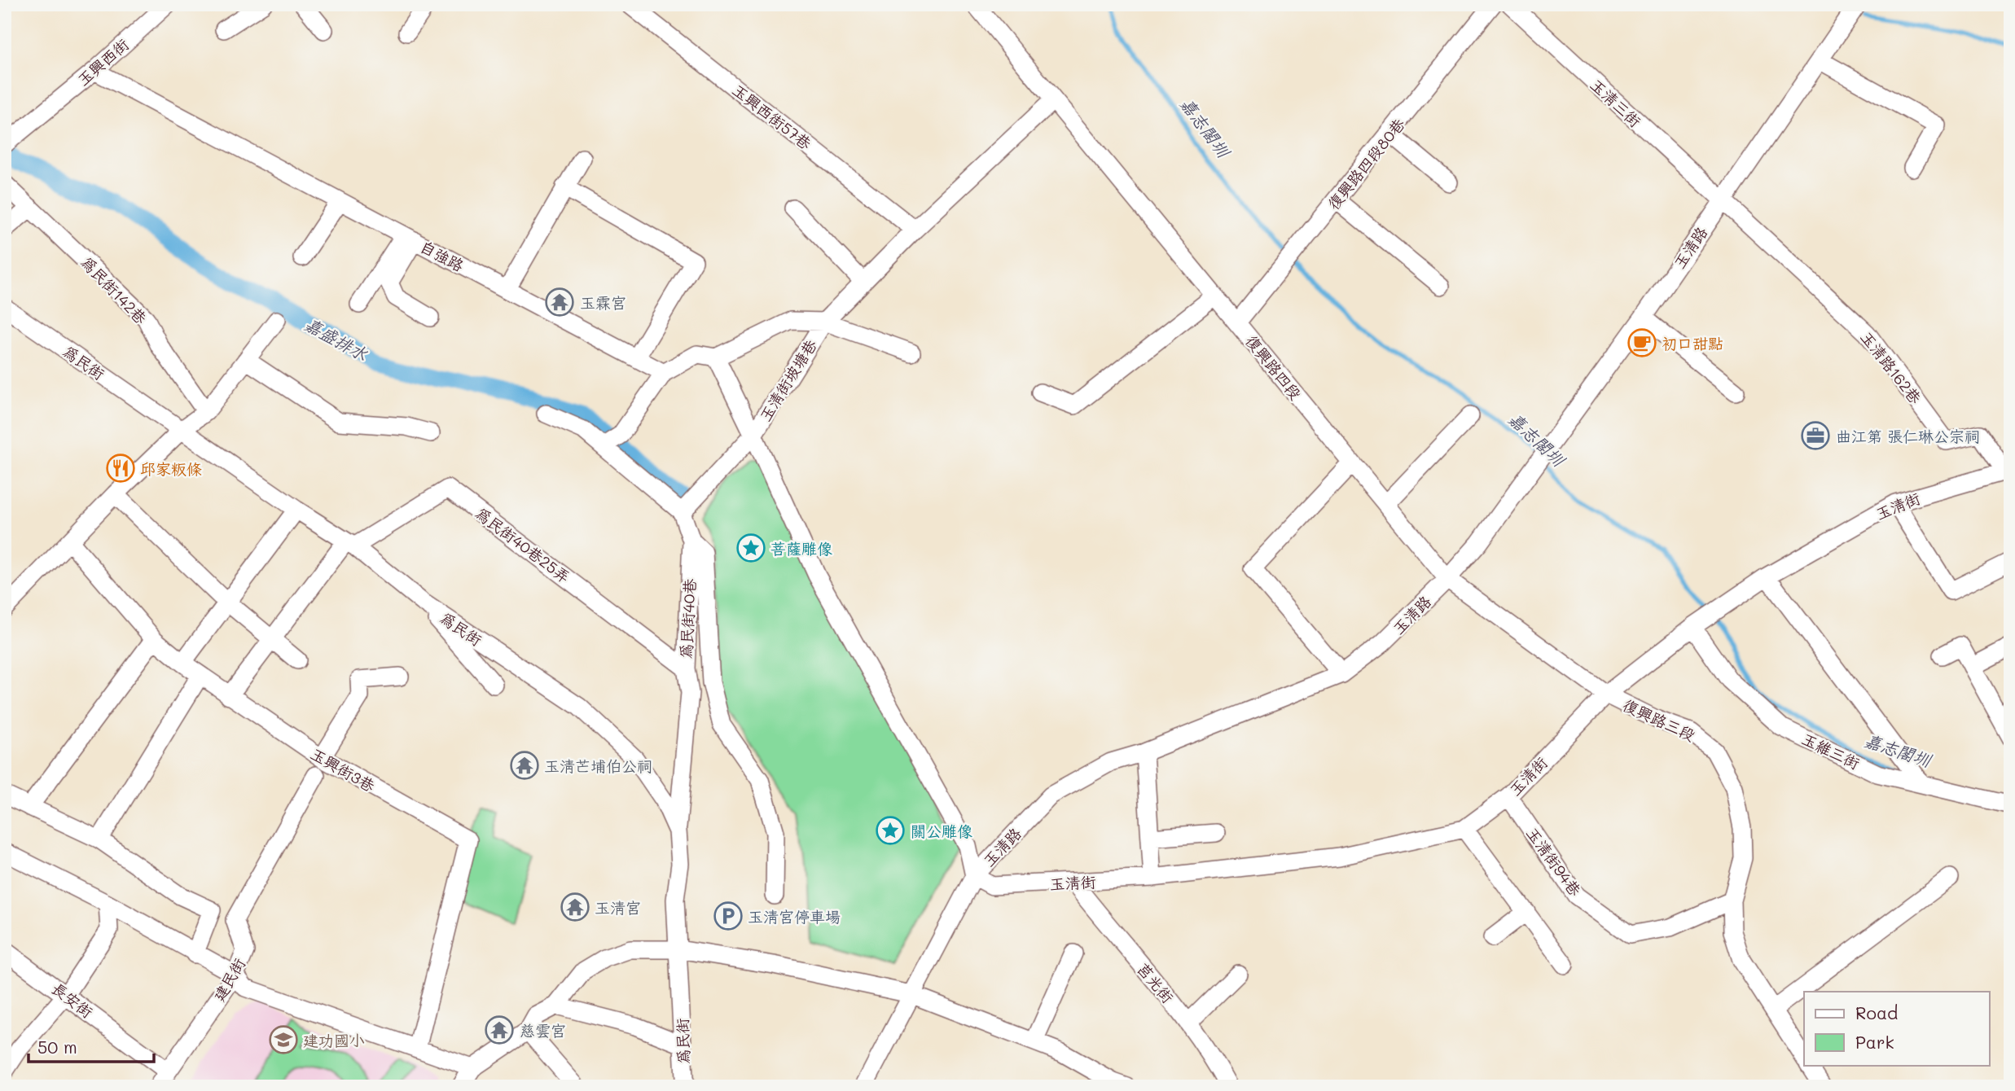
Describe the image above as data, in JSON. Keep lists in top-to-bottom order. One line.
{"streets":{"street":["玉興西街","玉清三街","玉興西街57巷","復興路四段80巷","玉清路","自強路","為民街142巷","為民街","復興路四段","玉清路162巷","玉清街坡塘巷","玉清街","為民街40巷25弄","為民街40巷","復興路三段","玉維三街","玉興街3巷","玉清街94巷","建民街","莒光街","長安街"]},"crossings":[["玉興西街","自強路"],["玉清三街","玉清路"],["玉清三街","玉清路162巷"],["玉興西街57巷","玉清街坡塘巷"],["復興路四段80巷","復興路四段"],["玉清路","復興路四段"],["玉清路","玉清路162巷"],["玉清路","玉清街坡塘巷"],["玉清路","玉清街"],["為民街","為民街40巷25弄"],["為民街","為民街40巷"],["復興路四段","玉清街坡塘巷"],["復興路四段","玉清街"],["復興路四段","復興路三段"],["玉清路162巷","玉清街"],["玉清街坡塘巷","玉清街"],["玉清街","復興路三段"],["玉清街","玉維三街"],["玉清街","玉清街94巷"],["玉清街","莒光街"],["為民街40巷25弄","為民街40巷"],["復興路三段","玉清街94巷"],["建民街","長安街"]],"water":["嘉志閣圳","嘉盛排水"],"places":{"temple":["玉霖宮","玉清芒埔伯公祠","玉清宮","慈雲宮"],"cafe":["初口甜點"],"office":["曲江第 張仁琳公宗祠"],"restaurant":["邱家粄條"],"place":["菩薩雕像","關公雕像"],"parking":["玉清宮停車場"],"school or university":["建功國小"]},"legend":["Road","Park"],"scale_bar":"50 m"}
